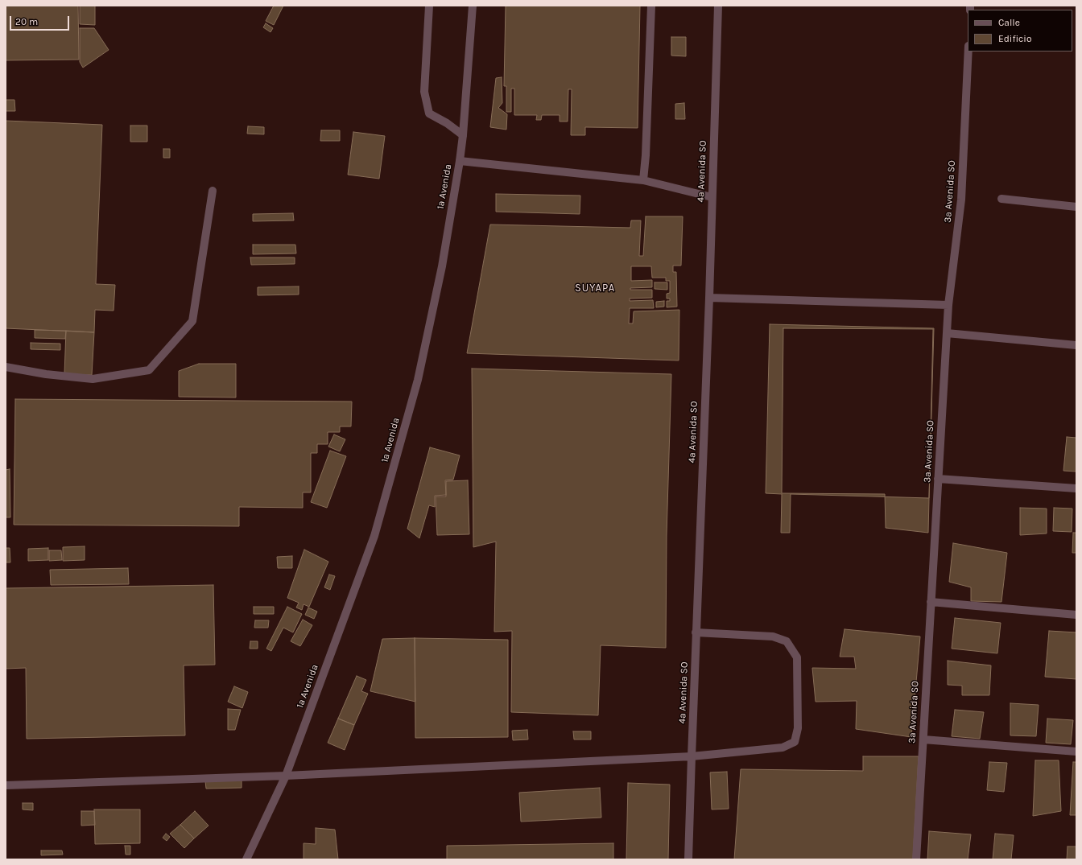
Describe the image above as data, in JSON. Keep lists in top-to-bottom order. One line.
{"streets":{"street":["4a Avenida SO","1a Avenida","3a Avenida SO"]},"districts":["SUYAPA"],"legend":["Calle","Edificio"],"scale_bar":"20 m"}
